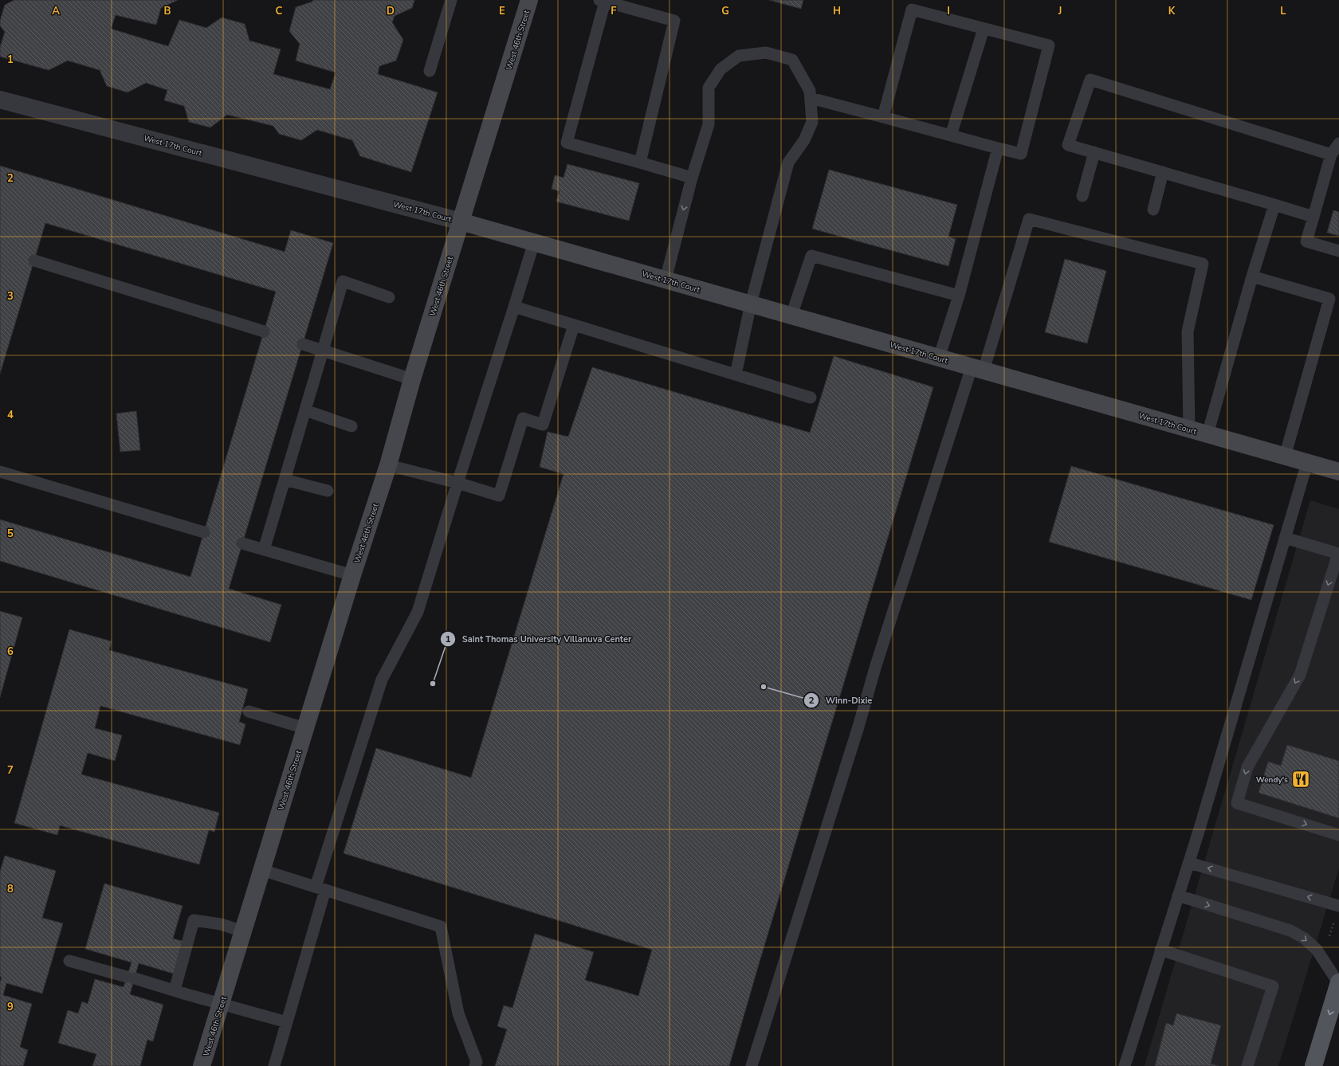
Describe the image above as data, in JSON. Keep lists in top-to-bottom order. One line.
{"streets":{"street":["West 46th Street","West 17th Court"]},"crossings":[["West 46th Street","West 17th Court"]],"places":{"other":["Saint Thomas University Villanuva Center","Winn-Dixie"],"restaurant":["Wendy's"]},"grid":{"columns":["A","B","C","D","E","F","G","H","I","J","K","L"],"rows":["1","2","3","4","5","6","7","8","9"]}}
